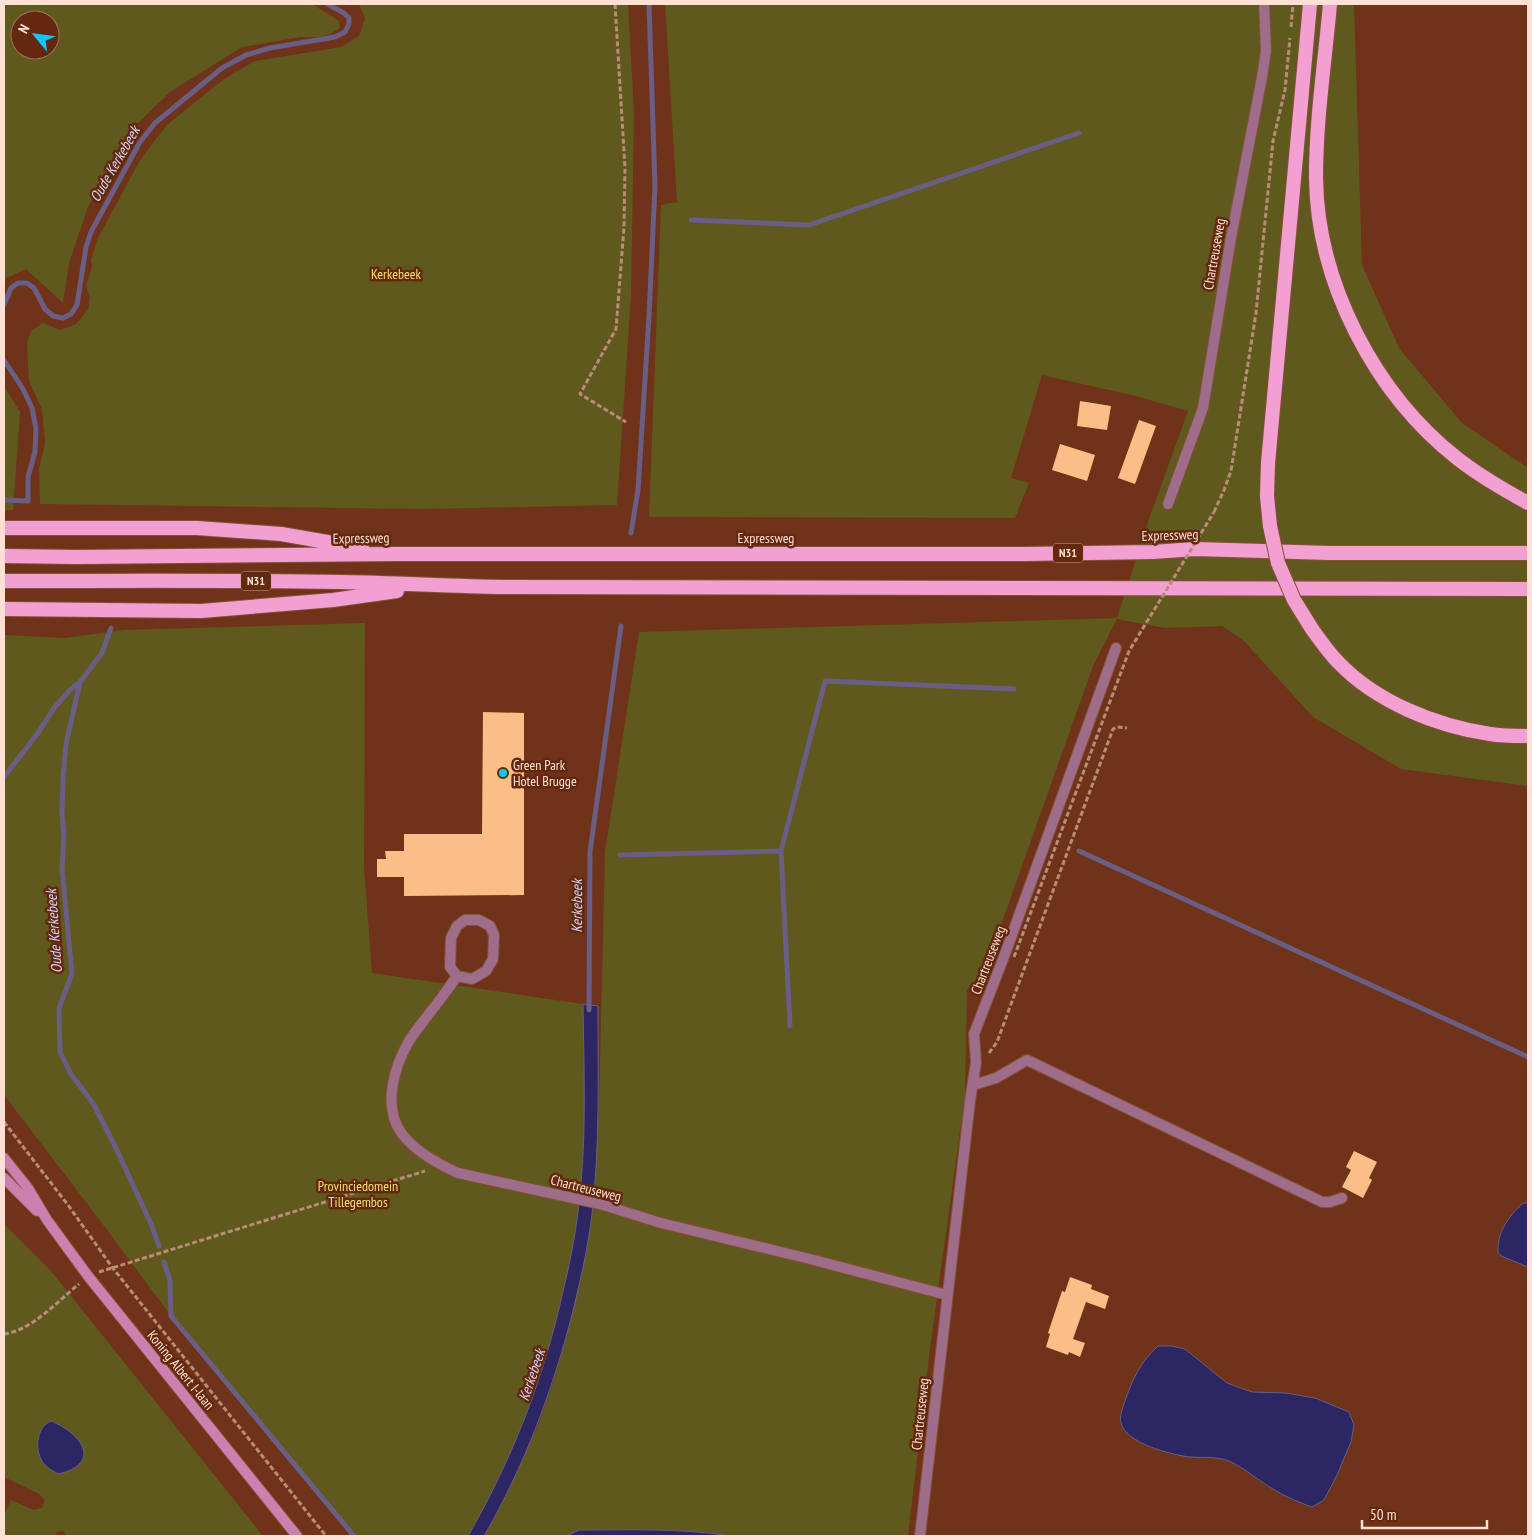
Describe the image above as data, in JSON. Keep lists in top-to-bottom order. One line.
{"streets":{"highway":["Expressweg","N31"],"main road":["Koning Albert I-laan"],"street":["Chartreuseweg"]},"crossings":[["Expressweg","N31"]],"water":["Oude Kerkebeek","Kerkebeek"],"parks":["Kerkebeek","Provinciedomein Tillegembos"],"places":["Green Park Hotel Brugge"],"scale_bar":"50 m","north":"top left"}
